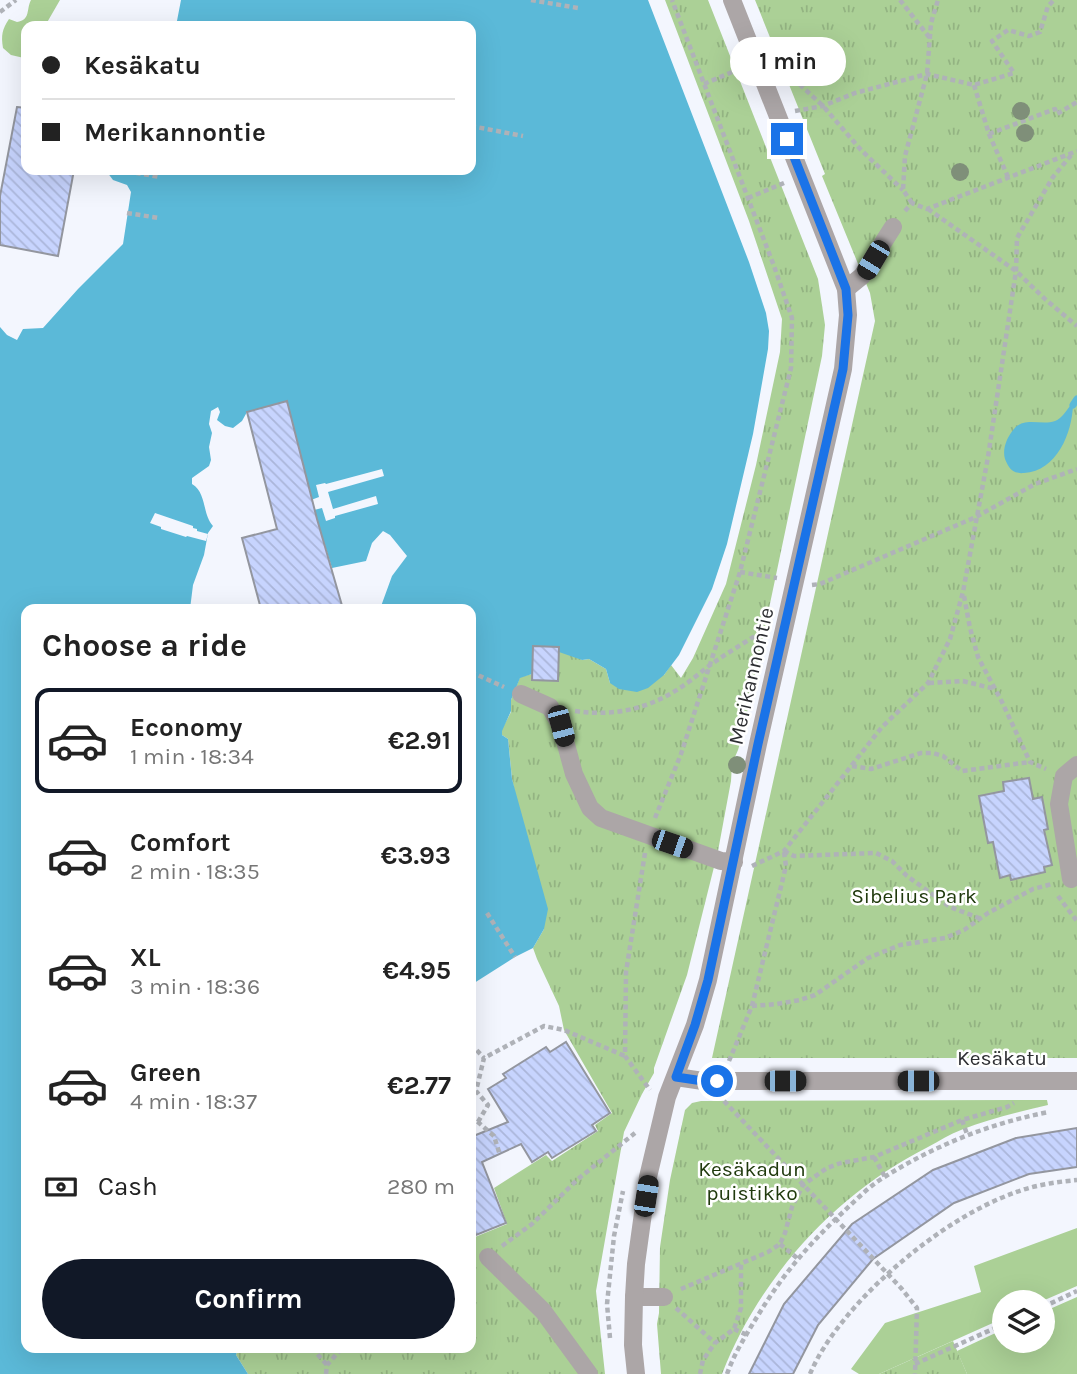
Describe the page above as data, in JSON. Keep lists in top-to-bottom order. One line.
{"streets":{"street":["Merikannontie","Kesäkatu"]},"crossings":[["Merikannontie","Kesäkatu"]],"parks":["Sibelius Park","Kesäkadun puistikko"],"page":{"banner":["Kesäkatu","Merikannontie"],"bubble":"1 min","heading":"Choose a ride","list":[{"name":"Economy","note":"1 min · 18:34","value":"€2.91"},{"name":"Comfort","note":"2 min · 18:35","value":"€3.93"},{"name":"XL","note":"3 min · 18:36","value":"€4.95"},{"name":"Green","note":"4 min · 18:37","value":"€2.77"}],"pay":["Cash","280 m"],"buttons":"Confirm"}}
